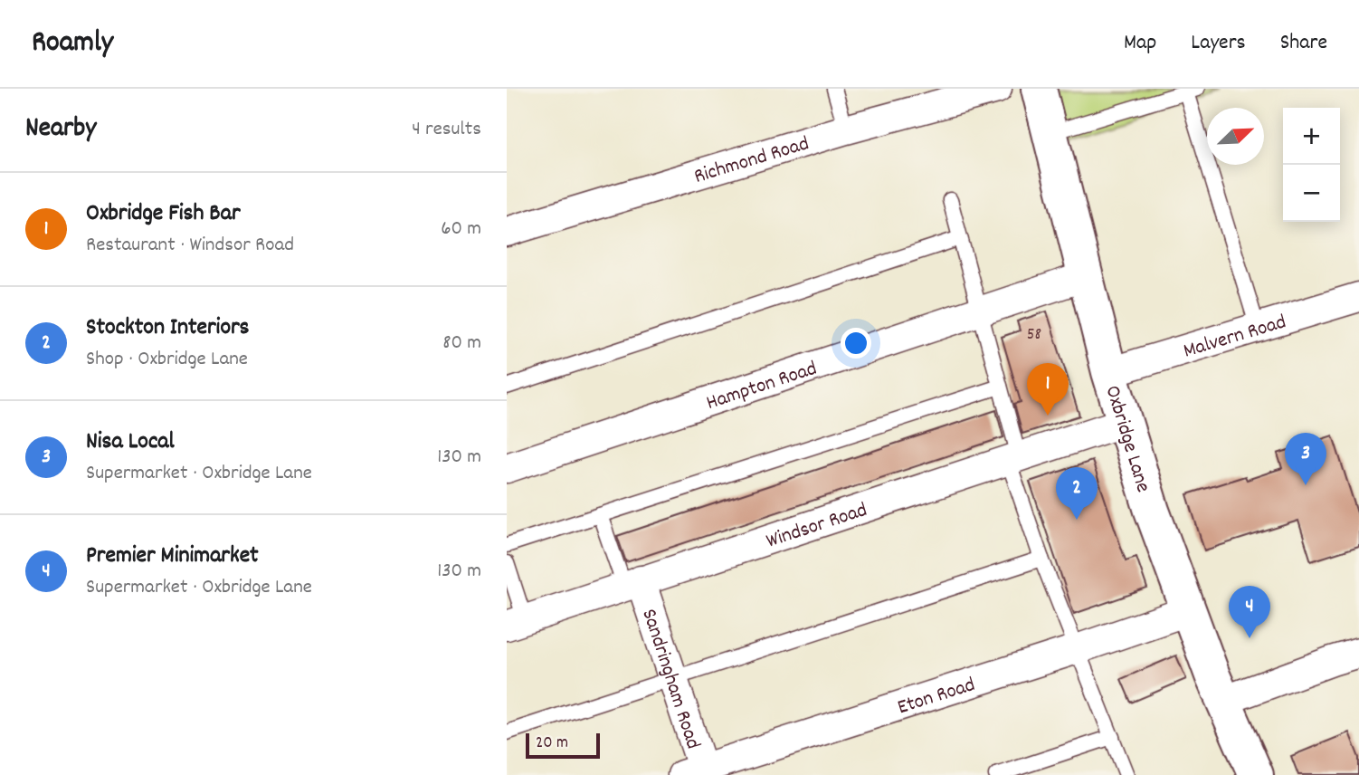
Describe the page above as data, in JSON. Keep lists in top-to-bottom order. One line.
{"streets":{"street":["Richmond Road","Malvern Road","Hampton Road","Oxbridge Lane","Windsor Road","Sandringham Road","Eton Road"]},"crossings":[["Malvern Road","Oxbridge Lane"],["Hampton Road","Oxbridge Lane"],["Oxbridge Lane","Windsor Road"],["Oxbridge Lane","Eton Road"],["Windsor Road","Sandringham Road"],["Sandringham Road","Eton Road"]],"house_numbers":["58"],"scale_bar":"20 m","north":"top right","page":{"header":"Roamly","nav":["Map","Layers","Share"],"heading":["Nearby","4 results"],"map_buttons":["+","−"],"list":[{"mark":"1","name":"Oxbridge Fish Bar","note":"Restaurant · Windsor Road","value":"60 m"},{"mark":"2","name":"Stockton Interiors","note":"Shop · Oxbridge Lane","value":"80 m"},{"mark":"3","name":"Nisa Local","note":"Supermarket · Oxbridge Lane","value":"130 m"},{"mark":"4","name":"Premier Minimarket","note":"Supermarket · Oxbridge Lane","value":"130 m"}],"pins":["1","3","2","4"],"scale":"20 m"}}
